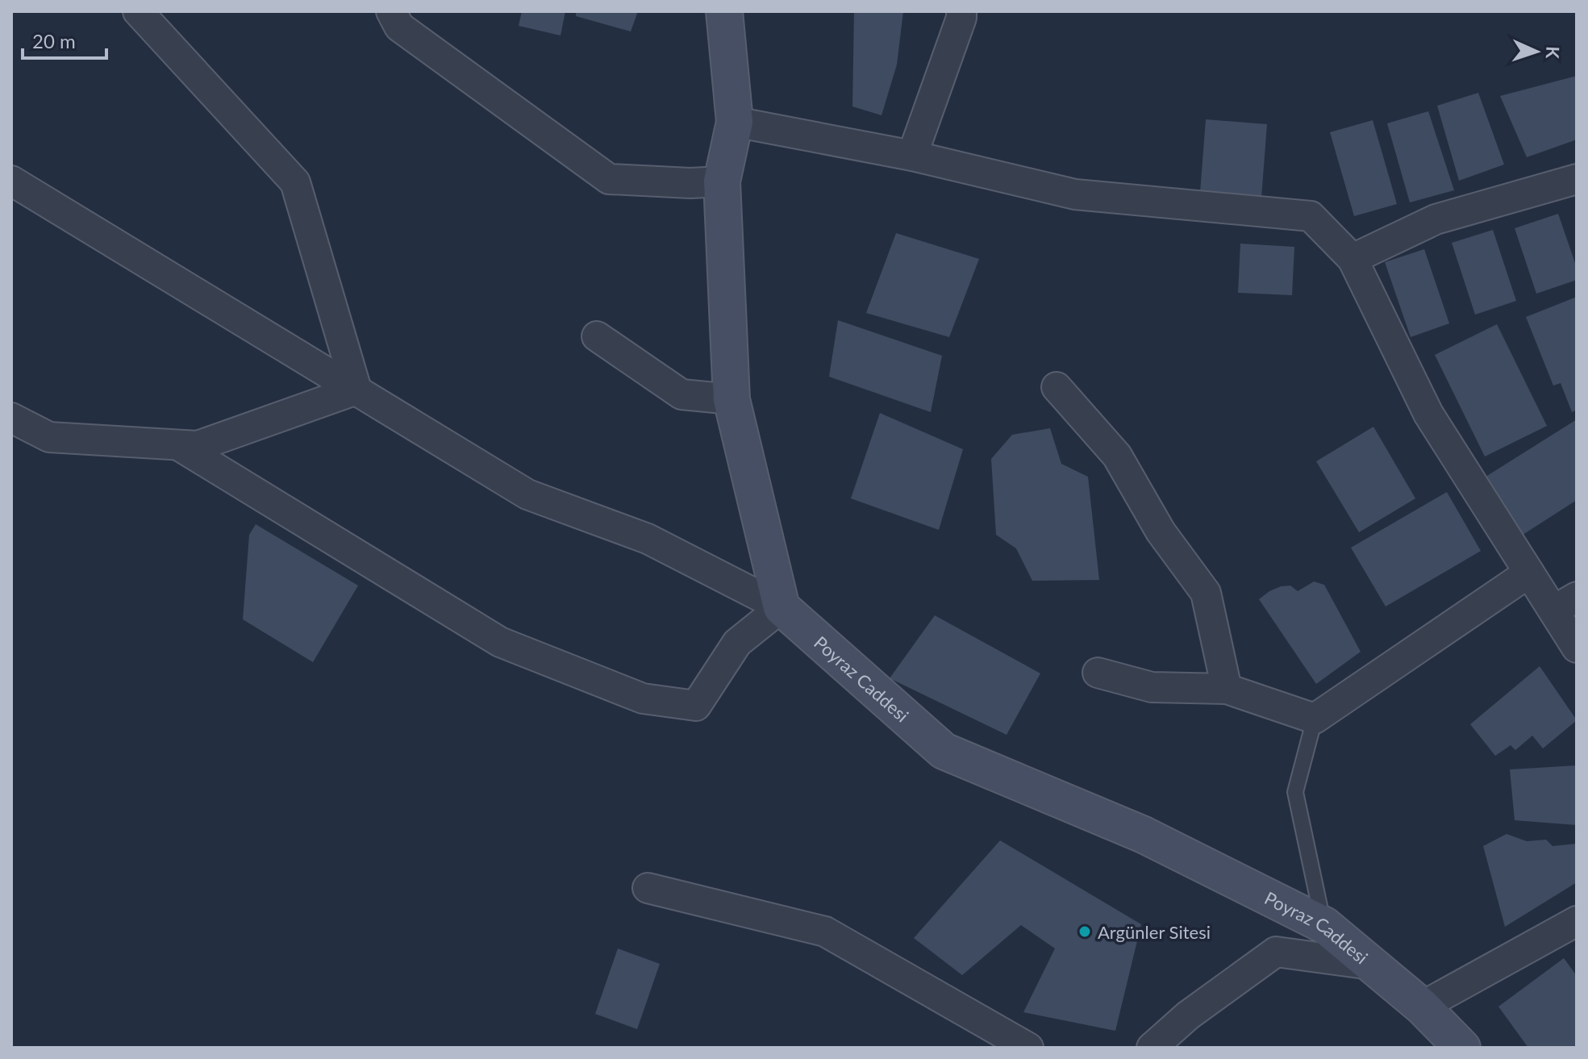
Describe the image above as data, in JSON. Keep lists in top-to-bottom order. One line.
{"streets":{"street":["Poyraz Caddesi"]},"places":["Argünler Sitesi"],"scale_bar":"20 m","north":"right"}
